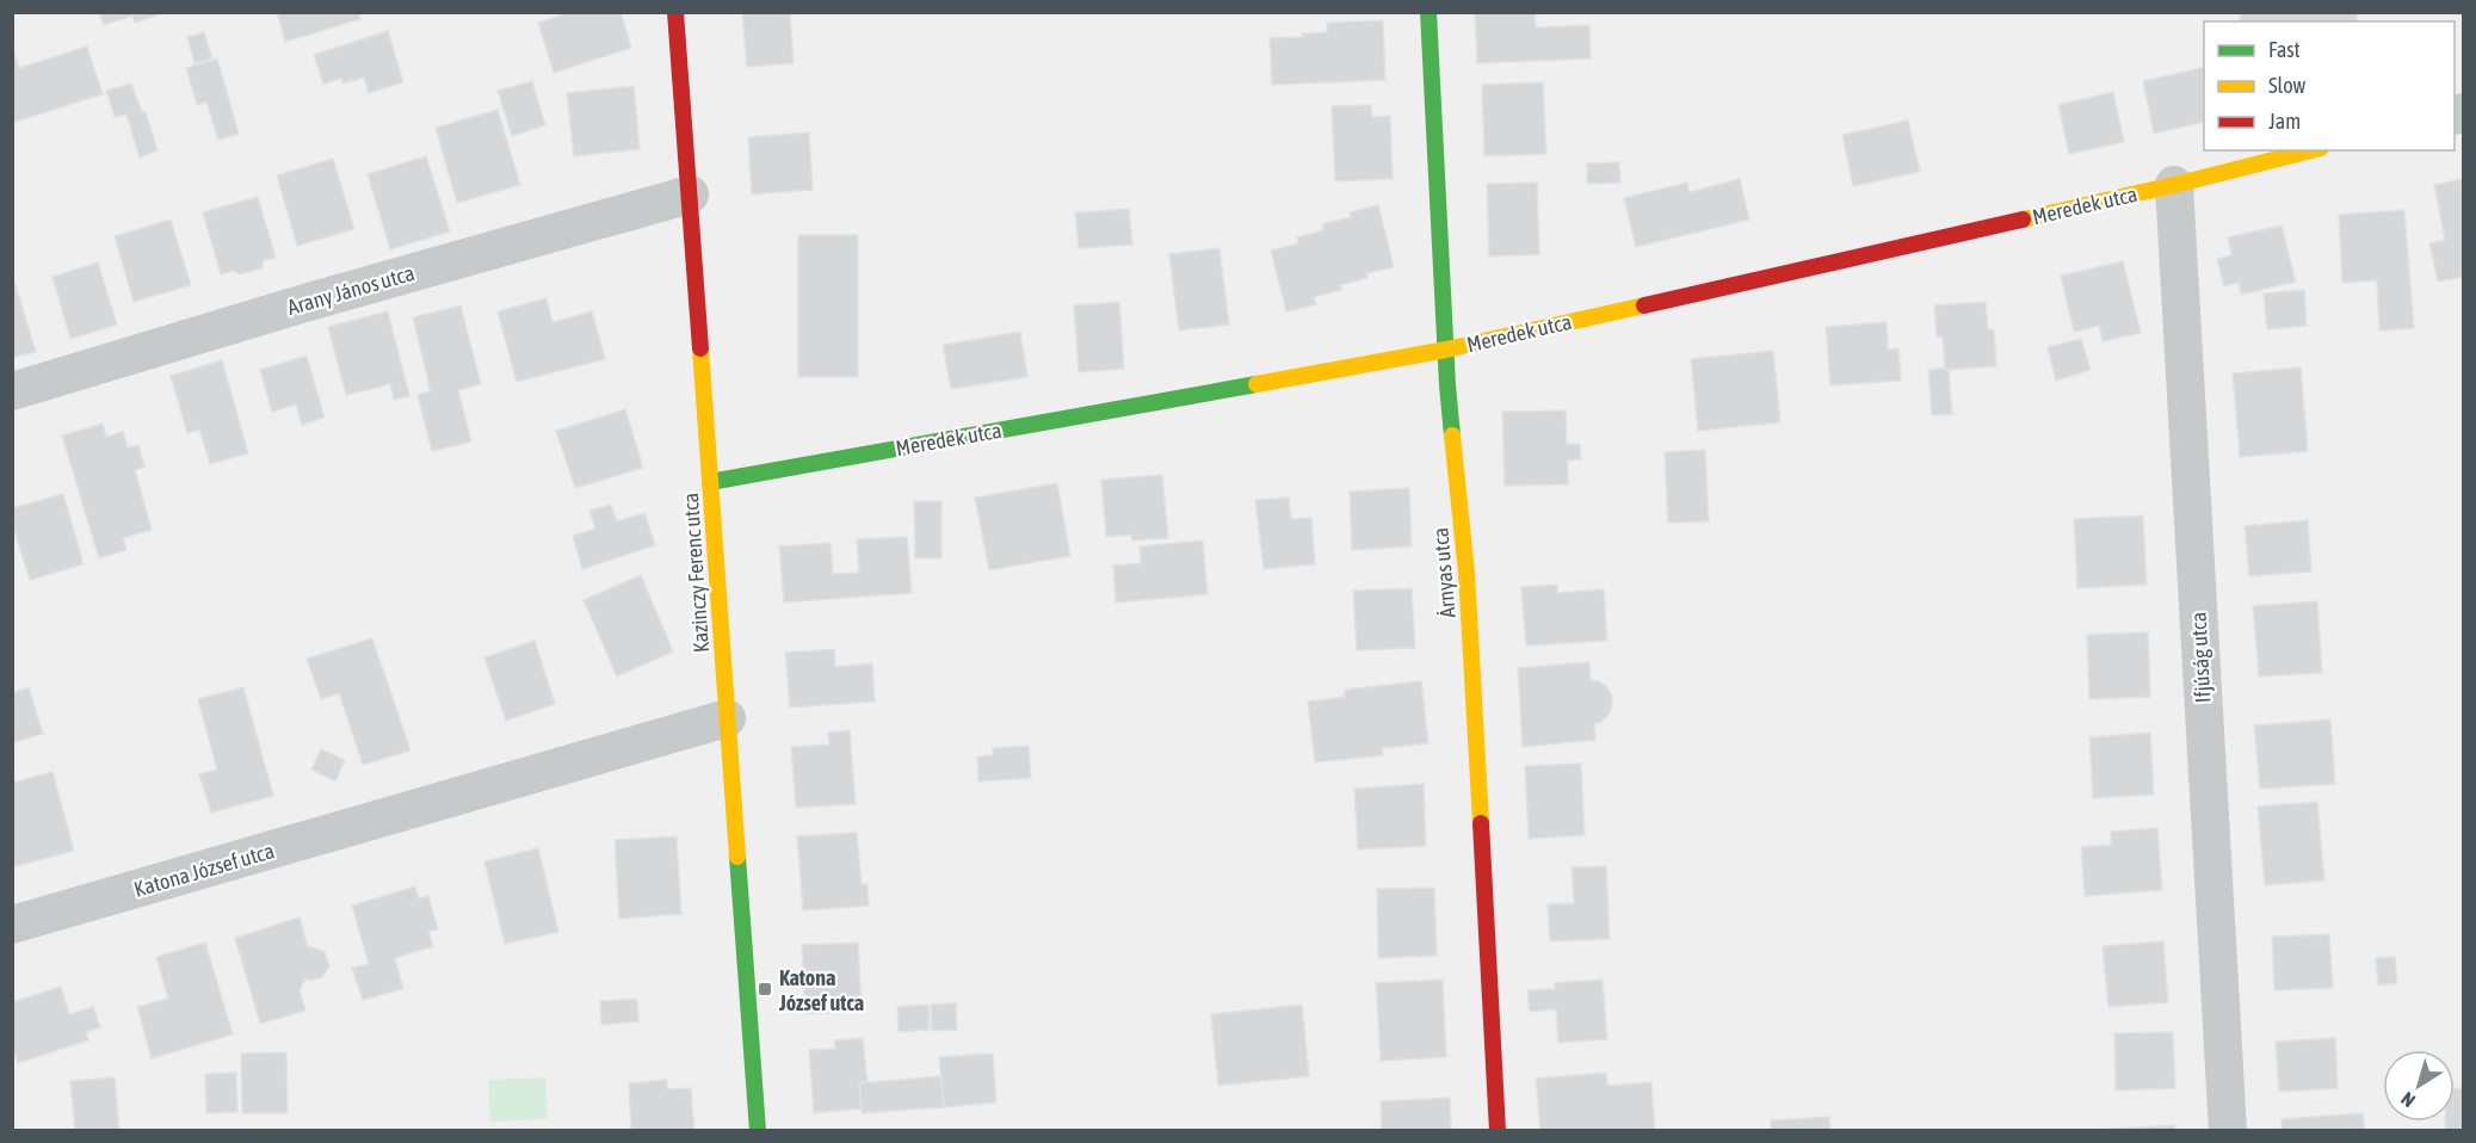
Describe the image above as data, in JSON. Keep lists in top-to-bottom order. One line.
{"streets":{"street":["Meredek utca","Arany János utca","Kazinczy Ferenc utca","Árnyas utca","Ifjúság utca","Katona József utca"]},"crossings":[["Meredek utca","Kazinczy Ferenc utca"],["Meredek utca","Árnyas utca"],["Meredek utca","Ifjúság utca"],["Arany János utca","Kazinczy Ferenc utca"],["Kazinczy Ferenc utca","Katona József utca"]],"places":{"transit":["Katona József utca"]},"legend":["Fast","Slow","Jam"],"north":"bottom left"}
